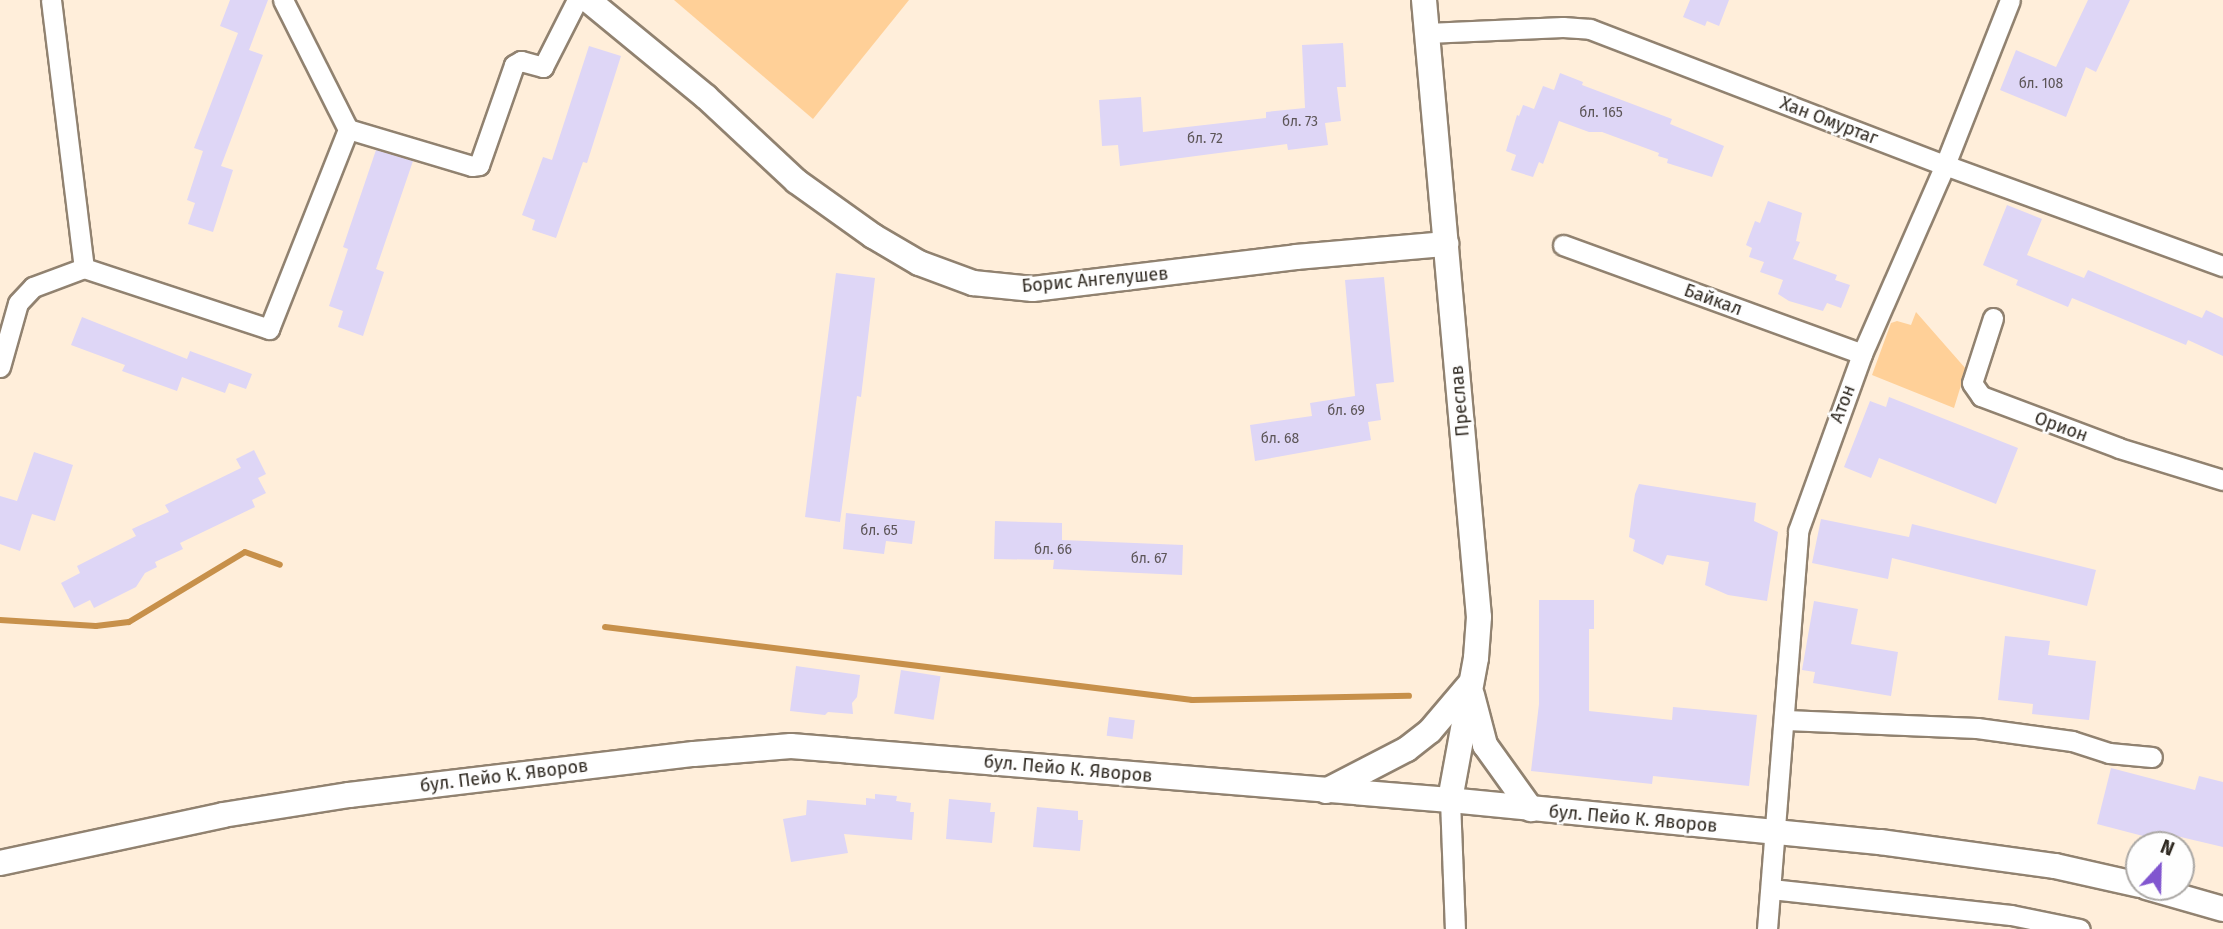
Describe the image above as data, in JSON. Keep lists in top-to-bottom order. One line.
{"streets":{"street":["Хан Омуртаг","Борис Ангелушев","Байкал","Преслав","Атон","Орион","бул. Пейо К. Яворов"]},"crossings":[["Хан Омуртаг","Преслав"],["Хан Омуртаг","Атон"],["Борис Ангелушев","Преслав"],["Байкал","Атон"],["Преслав","бул. Пейо К. Яворов"],["Атон","бул. Пейо К. Яворов"]],"house_numbers":["бл. 108","бл. 165","бл. 73","бл. 72","бл. 69","бл. 68","бл. 65","бл. 66","бл. 67"],"north":"top"}
